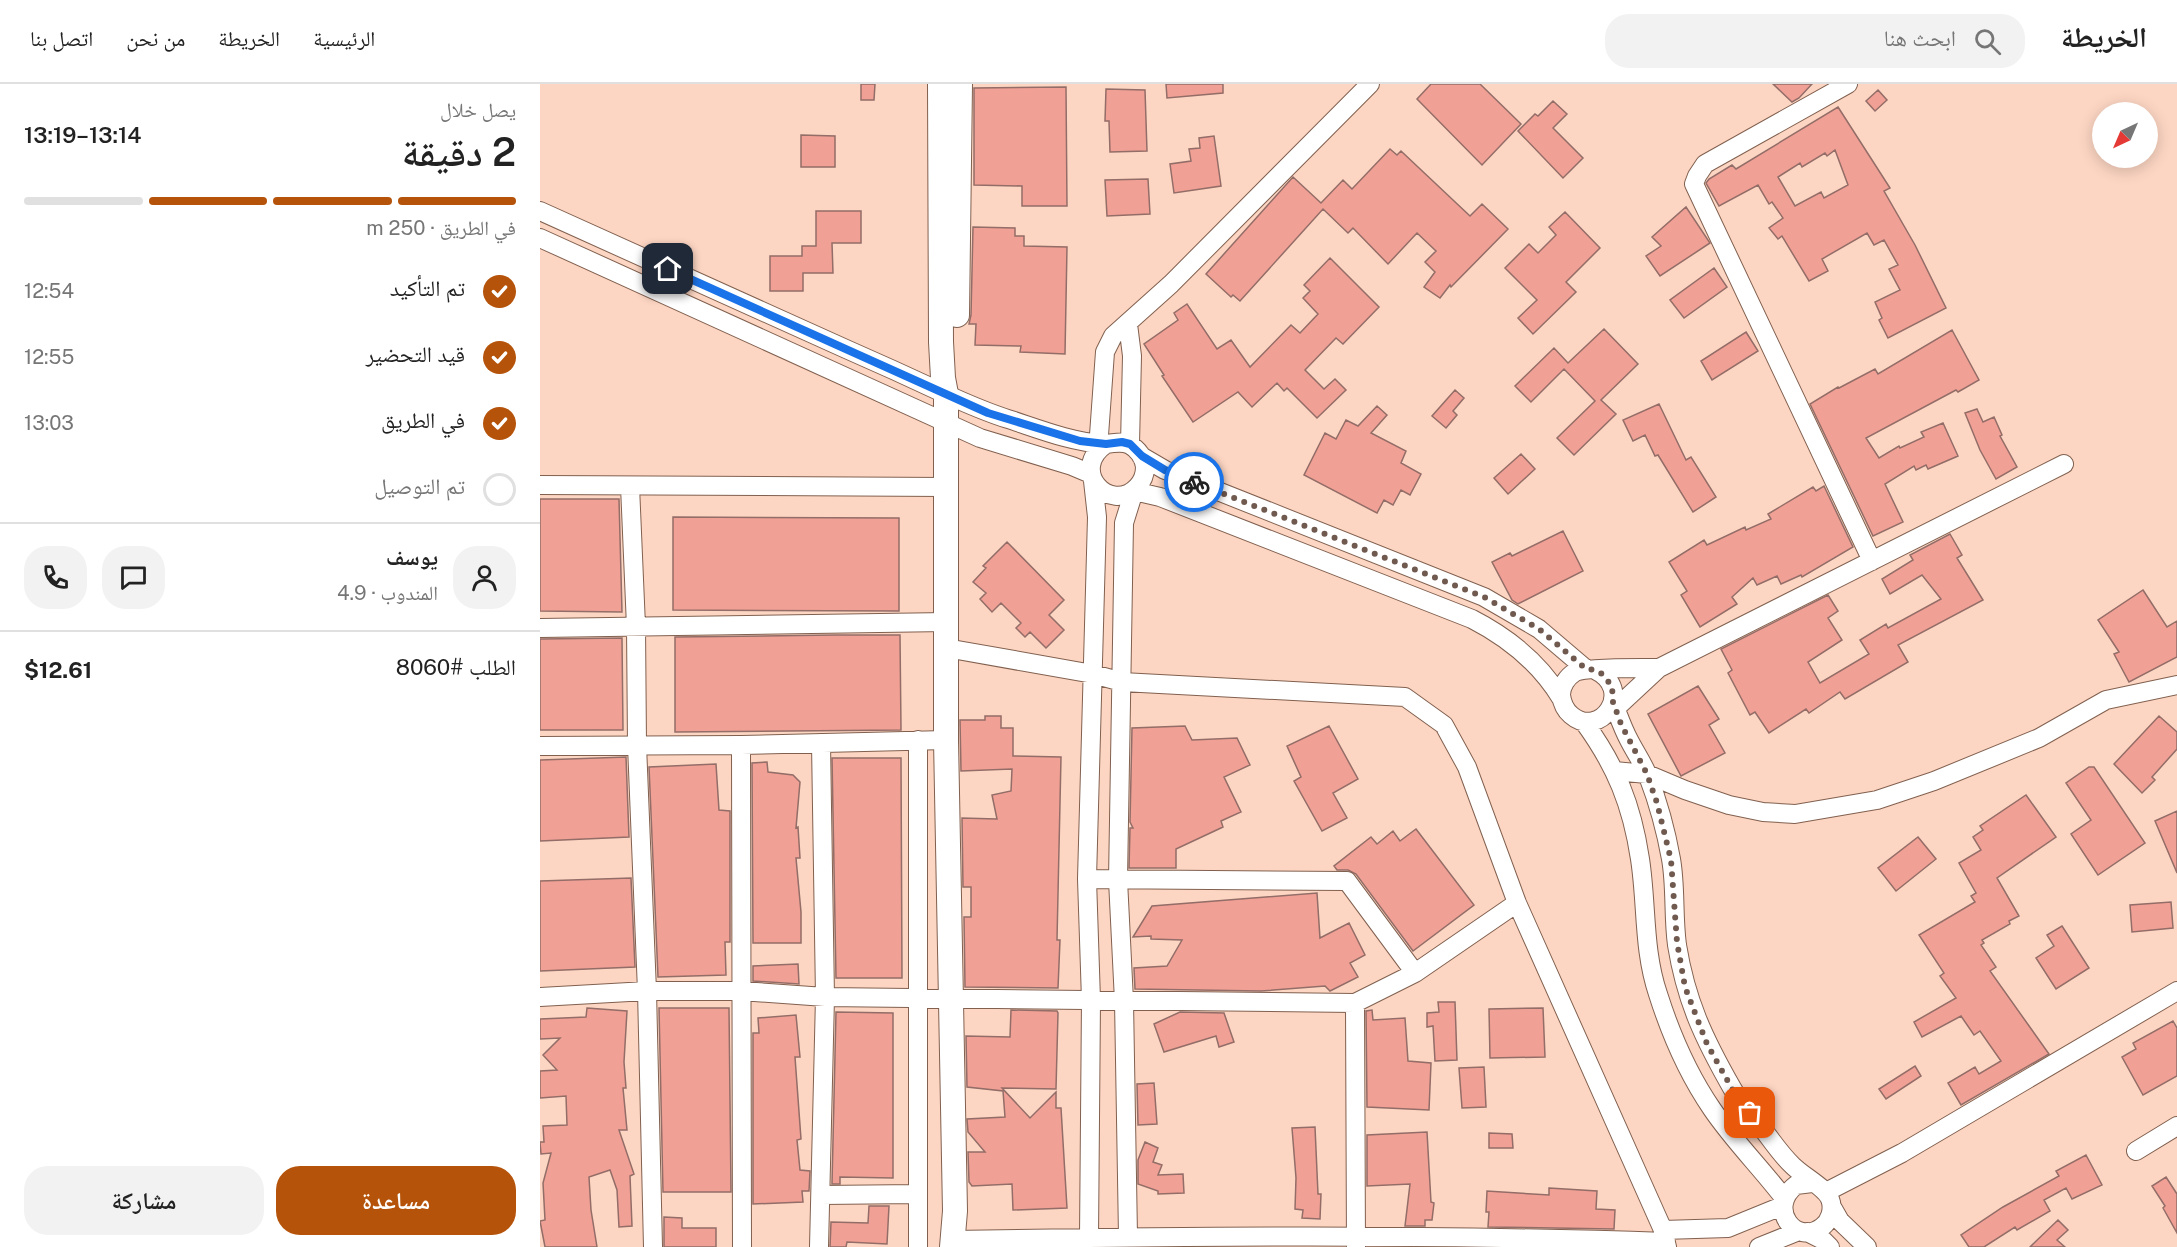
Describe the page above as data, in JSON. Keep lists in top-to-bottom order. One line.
{"north":"bottom left","page":{"header":"الخريطة","search":"ابحث هنا","nav":["الرئيسية","الخريطة","من نحن","اتصل بنا"],"heading":["2 دقيقة","يصل خلال","13:14–13:19"],"panel":["يوسف","المندوب · 4.9","الطلب #8060","$12.61"],"bar":"في الطريق · 250 m","list":[["تم التأكيد","12:54"],["قيد التحضير","12:55"],["في الطريق","13:03"],"تم التوصيل"],"buttons":["مساعدة","مشاركة"]}}
